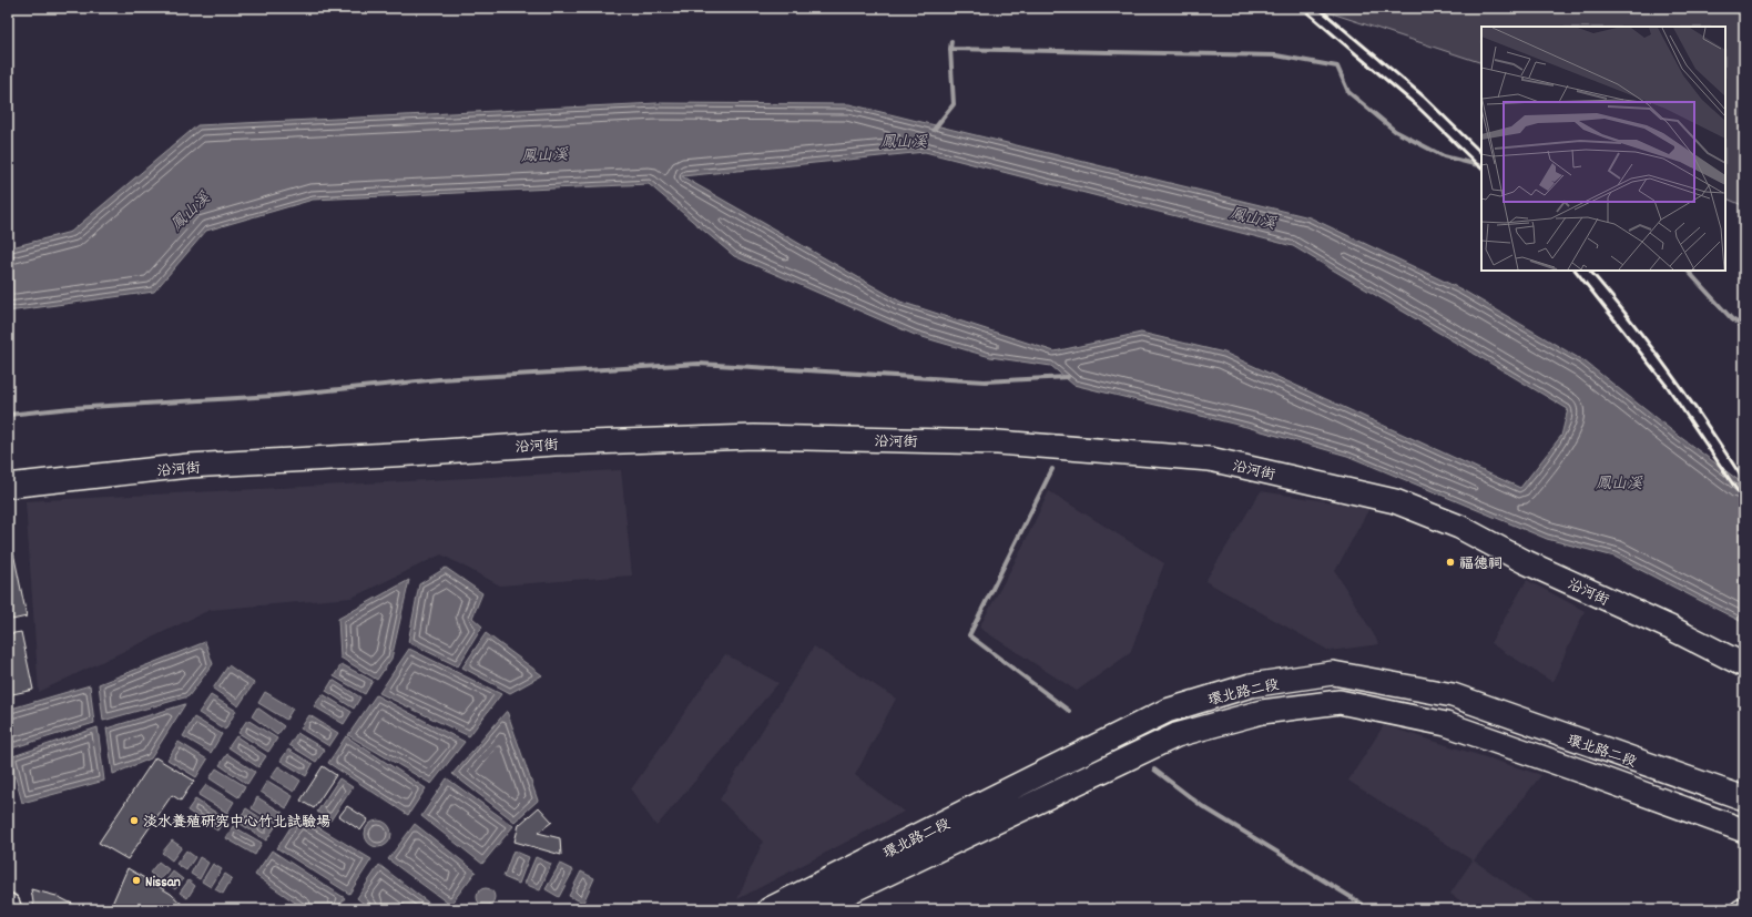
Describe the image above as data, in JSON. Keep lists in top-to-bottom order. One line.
{"streets":{"street":["沿河街","環北路二段"]},"water":["鳳山溪"],"places":["福德祠","淡水養殖研究中心竹北試驗場","Nissan"]}
